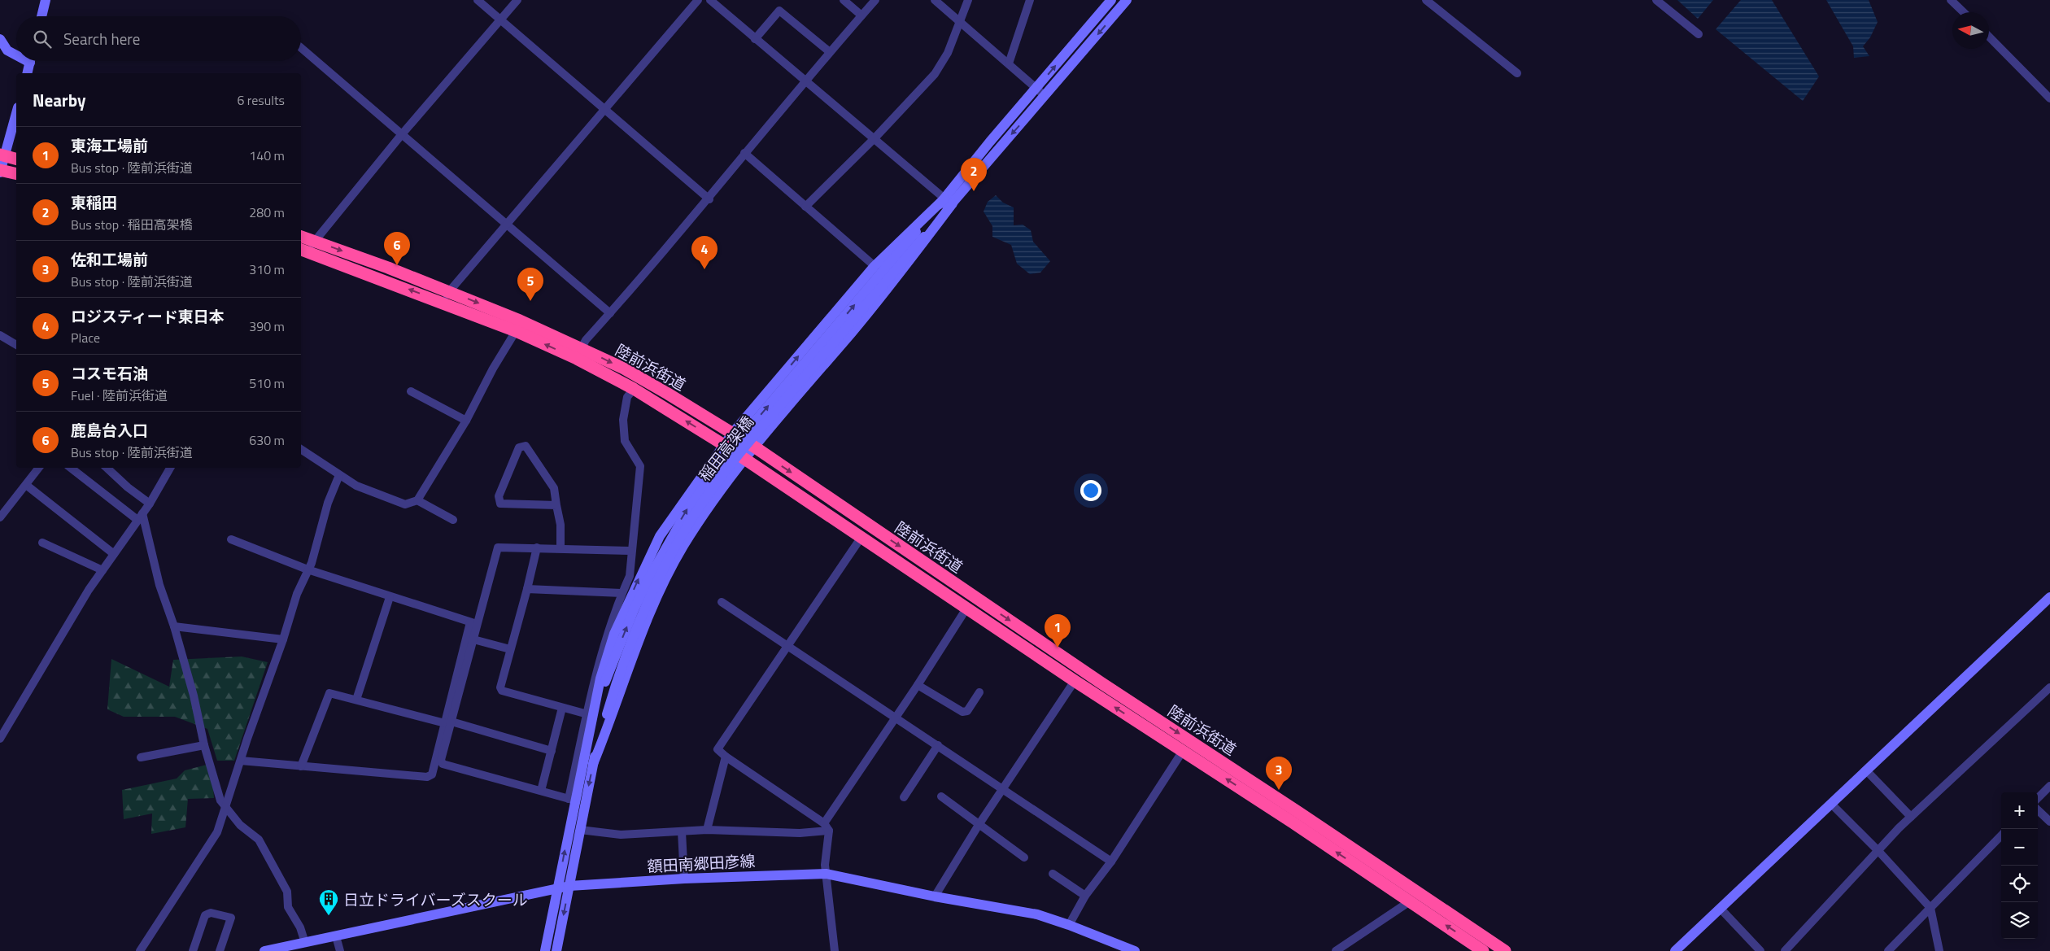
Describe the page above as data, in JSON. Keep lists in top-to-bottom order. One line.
{"streets":{"highway":["陸前浜街道"],"street":["稲田高架橋","額田南郷田彦線"]},"places":{"building":["日立ドライバーズスクール"]},"north":"left","page":{"search":"Search here","heading":["Nearby","6 results"],"list":[{"mark":"1","name":"東海工場前","note":"Bus stop · 陸前浜街道","value":"140 m"},{"mark":"2","name":"東稲田","note":"Bus stop · 稲田高架橋","value":"280 m"},{"mark":"3","name":"佐和工場前","note":"Bus stop · 陸前浜街道","value":"310 m"},{"mark":"4","name":"ロジスティード東日本","note":"Place","value":"390 m"},{"mark":"5","name":"コスモ石油","note":"Fuel · 陸前浜街道","value":"510 m"},{"mark":"6","name":"鹿島台入口","note":"Bus stop · 陸前浜街道","value":"630 m"}],"pins":["2","6","4","5","1","3"],"map_buttons":["+","−"]}}
